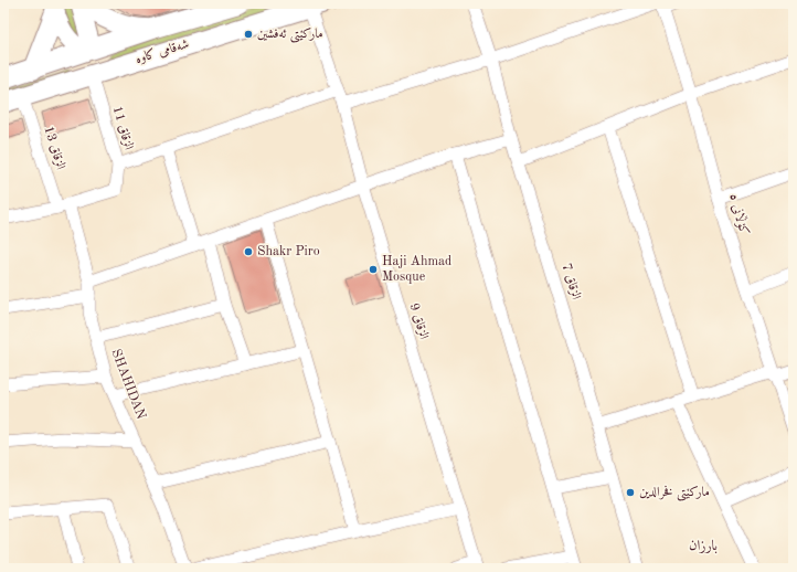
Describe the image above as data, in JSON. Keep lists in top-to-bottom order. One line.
{"streets":{"main road":["شەقامی کاوە"],"street":["الزقاق 11","الزقاق 13","کۆڵانی ٥","الزقاق 7","الزقاق 9","SHAHIDAN"]},"crossings":[["شەقامی کاوە","الزقاق 11"],["شەقامی کاوە","الزقاق 13"],["شەقامی کاوە","الزقاق 9"],["الزقاق 11","الزقاق 13"],["الزقاق 11","SHAHIDAN"],["الزقاق 13","SHAHIDAN"]],"districts":["بارزان"],"places":["مارکێتی ئەفشین","Shakr Piro","Haji Ahmad Mosque","مارکێتی فخرالدین"]}
